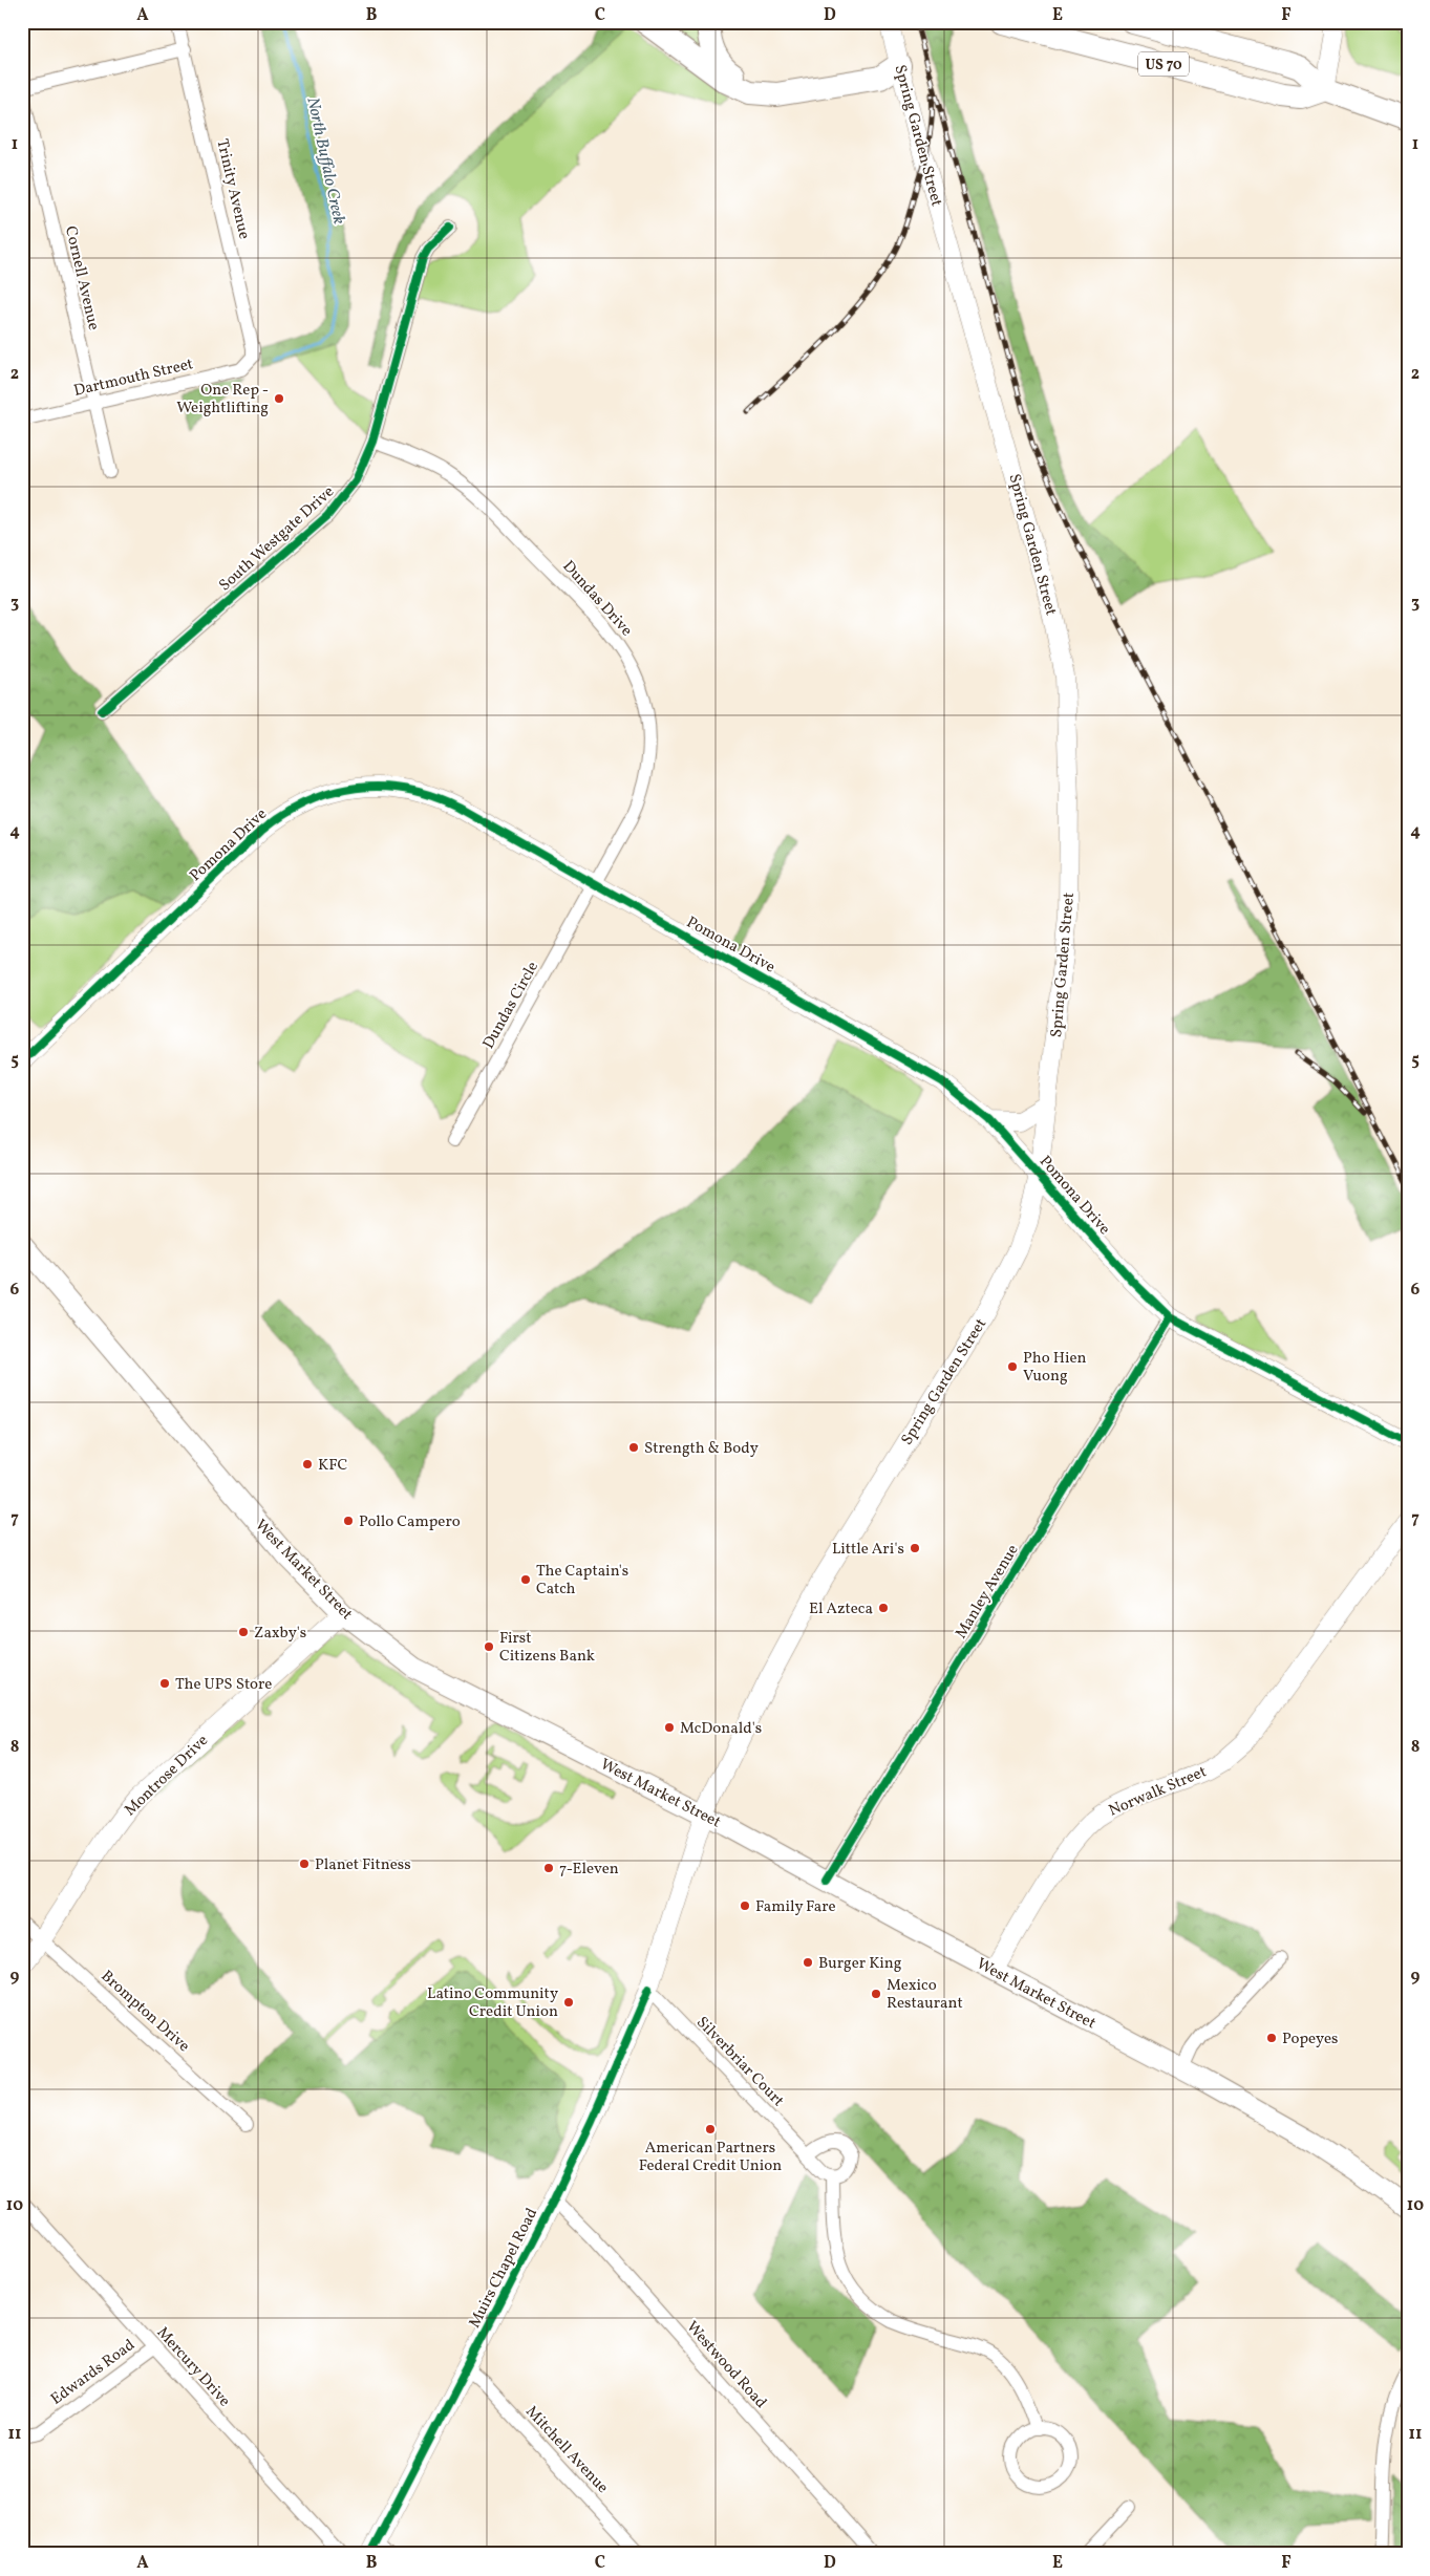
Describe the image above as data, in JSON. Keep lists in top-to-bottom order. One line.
{"streets":{"highway":["US 70"],"main road":["West Market Street"],"street":["Spring Garden Street","Trinity Avenue","Cornell Avenue","Dartmouth Street","South Westgate Drive","Dundas Drive","Pomona Drive","Dundas Circle","Manley Avenue","Montrose Drive","Norwalk Street","Brompton Drive","Silverbriar Court","Muirs Chapel Road","Westwood Road","Mercury Drive","Edwards Road","Mitchell Avenue"]},"crossings":[["Spring Garden Street","Pomona Drive"],["Spring Garden Street","West Market Street"],["Spring Garden Street","Muirs Chapel Road"],["Trinity Avenue","Dartmouth Street"],["Cornell Avenue","Dartmouth Street"],["South Westgate Drive","Dundas Drive"],["Dundas Drive","Pomona Drive"],["Dundas Drive","Dundas Circle"],["Pomona Drive","Dundas Circle"],["Pomona Drive","Manley Avenue"],["West Market Street","Manley Avenue"],["West Market Street","Montrose Drive"],["West Market Street","Norwalk Street"],["West Market Street","Muirs Chapel Road"],["Montrose Drive","Brompton Drive"],["Silverbriar Court","Muirs Chapel Road"],["Muirs Chapel Road","Westwood Road"],["Muirs Chapel Road","Mitchell Avenue"],["Mercury Drive","Edwards Road"]],"water":["North Buffalo Creek"],"places":["One Rep - Weightlifting","Pho Hien Vuong","Strength & Body","KFC","Pollo Campero","Little Ari's","The Captain's Catch","El Azteca","Zaxby's","First Citizens Bank","The UPS Store","McDonald's","Planet Fitness","7-Eleven","Family Fare","Burger King","Mexico Restaurant","Latino Community Credit Union","Popeyes","American Partners Federal Credit Union"],"grid":{"columns":["A","B","C","D","E","F"],"rows":["1","2","3","4","5","6","7","8","9","10","11"]}}
